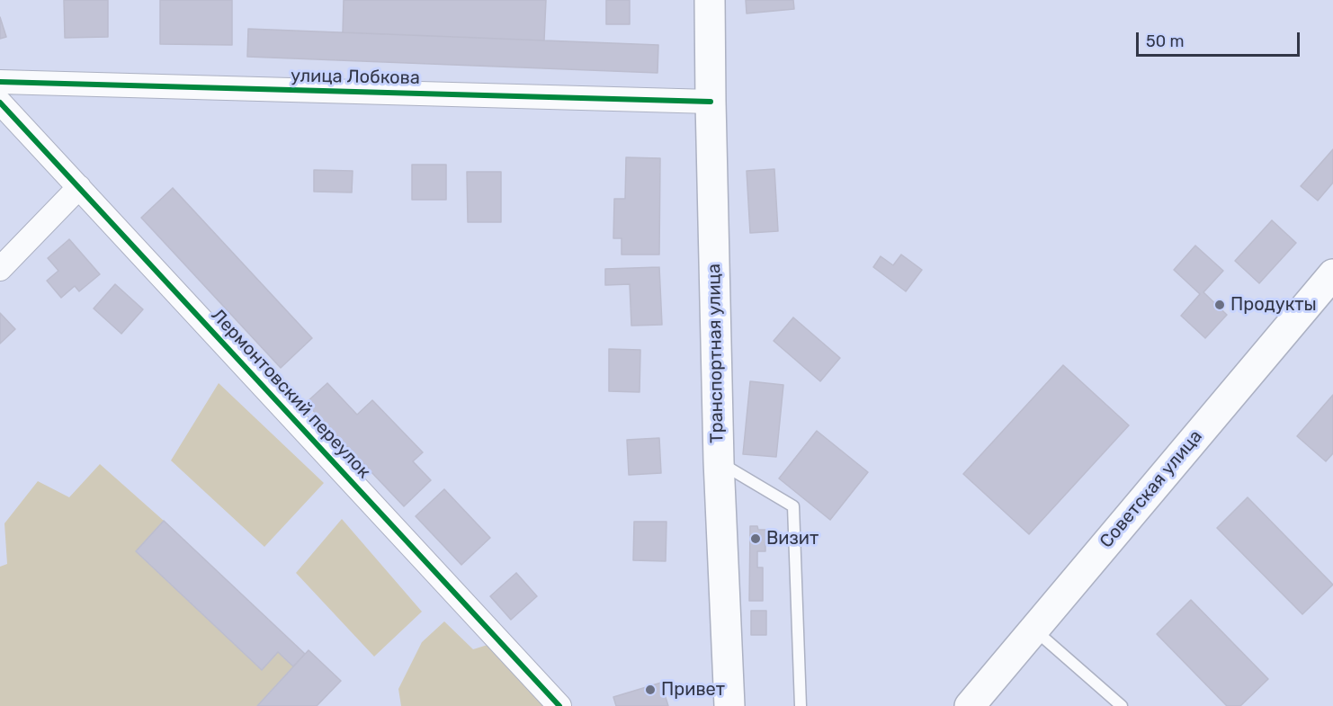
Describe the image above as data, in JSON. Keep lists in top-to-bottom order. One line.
{"streets":{"main road":["Транспортная улица","Советская улица"],"street":["улица Лобкова","Лермонтовский переулок"]},"crossings":[["улица Лобкова","Транспортная улица"]],"places":["Продукты","Визит","Привет"],"scale_bar":"50 m"}
